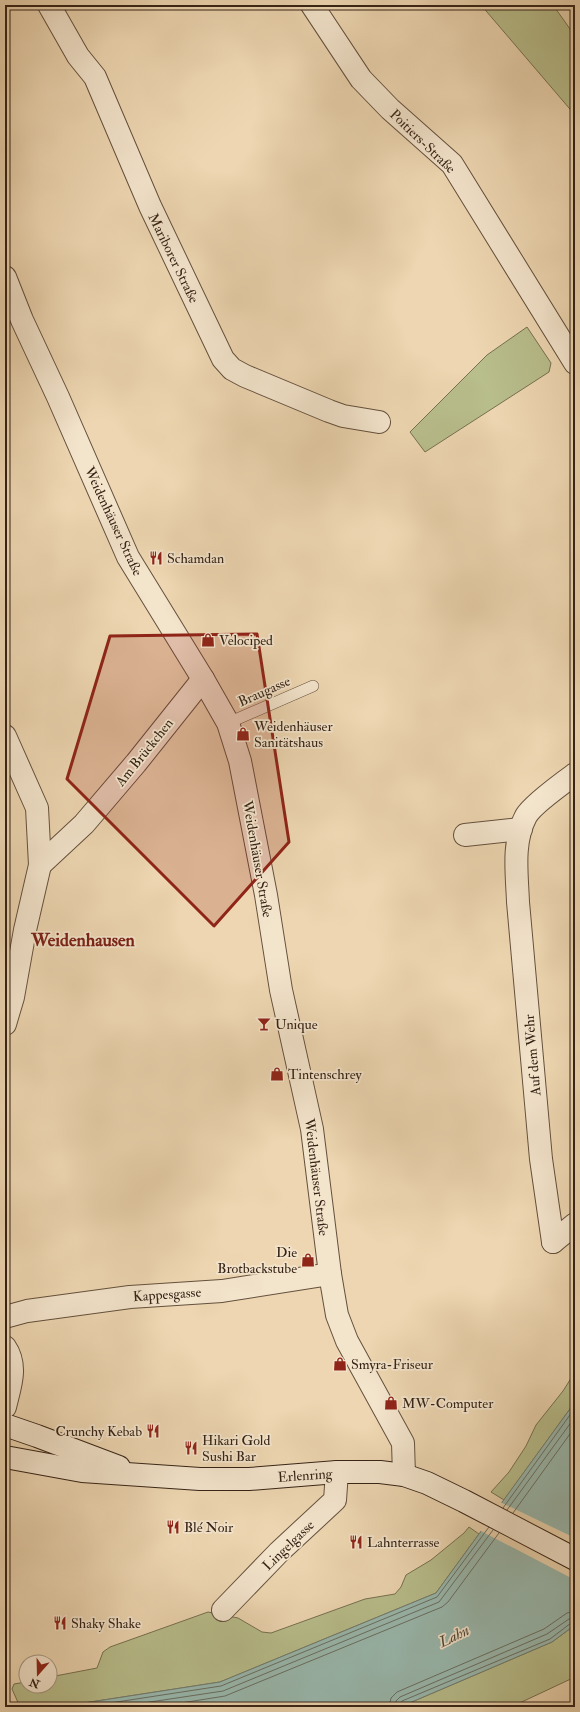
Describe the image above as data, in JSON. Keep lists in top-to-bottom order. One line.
{"streets":{"street":["Poitiers-Straße","Mariborer Straße","Weidenhäuser Straße","Am Brückchen","Auf dem Wehr","Kappesgasse","Erlenring","Lingelgasse"],"lane":["Braugasse"]},"crossings":[["Weidenhäuser Straße","Braugasse"],["Weidenhäuser Straße","Am Brückchen"],["Weidenhäuser Straße","Kappesgasse"],["Weidenhäuser Straße","Erlenring"],["Erlenring","Lingelgasse"]],"districts":["Weidenhausen"],"water":["Lahn"],"places":{"restaurant":["Schamdan","Crunchy Kebab","Hikari Gold Sushi Bar","Blé Noir","Lahnterrasse","Shaky Shake"],"shop":["Velociped","Weidenhäuser Sanitätshaus","Tintenschrey","Die Brotbackstube","Smyra-Friseur","MW-Computer"],"bar":["Unique"]},"north":"bottom"}
